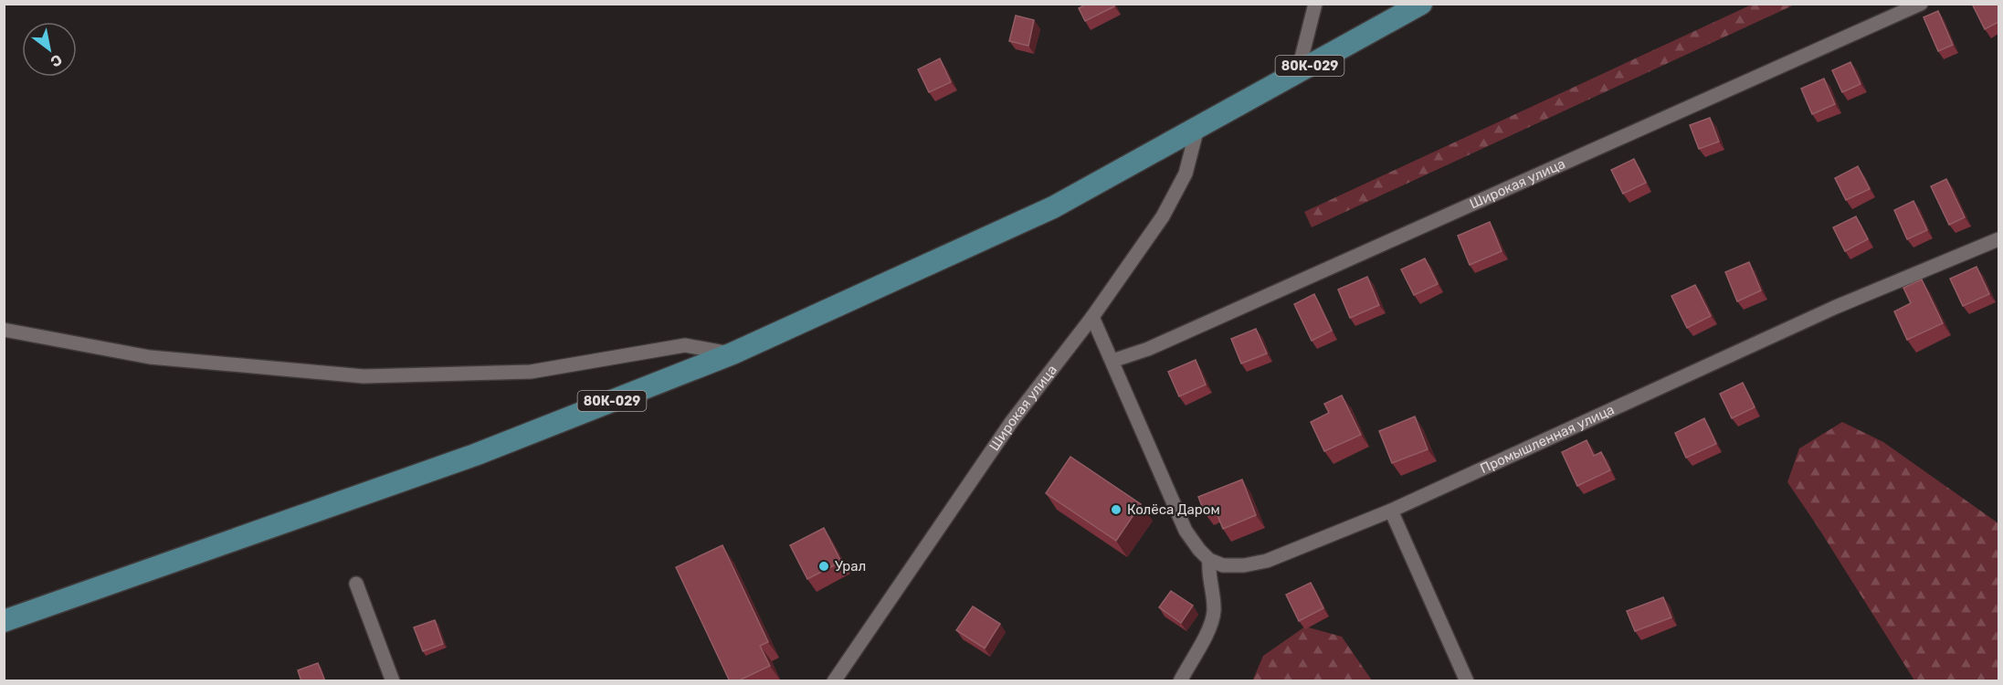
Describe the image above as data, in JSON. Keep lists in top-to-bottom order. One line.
{"streets":{"main road":["80К-029"],"street":["Широкая улица","Промышленная улица"]},"crossings":[["80К-029","Широкая улица"]],"places":["Колёса Даром","Урал"],"north":"bottom right"}
